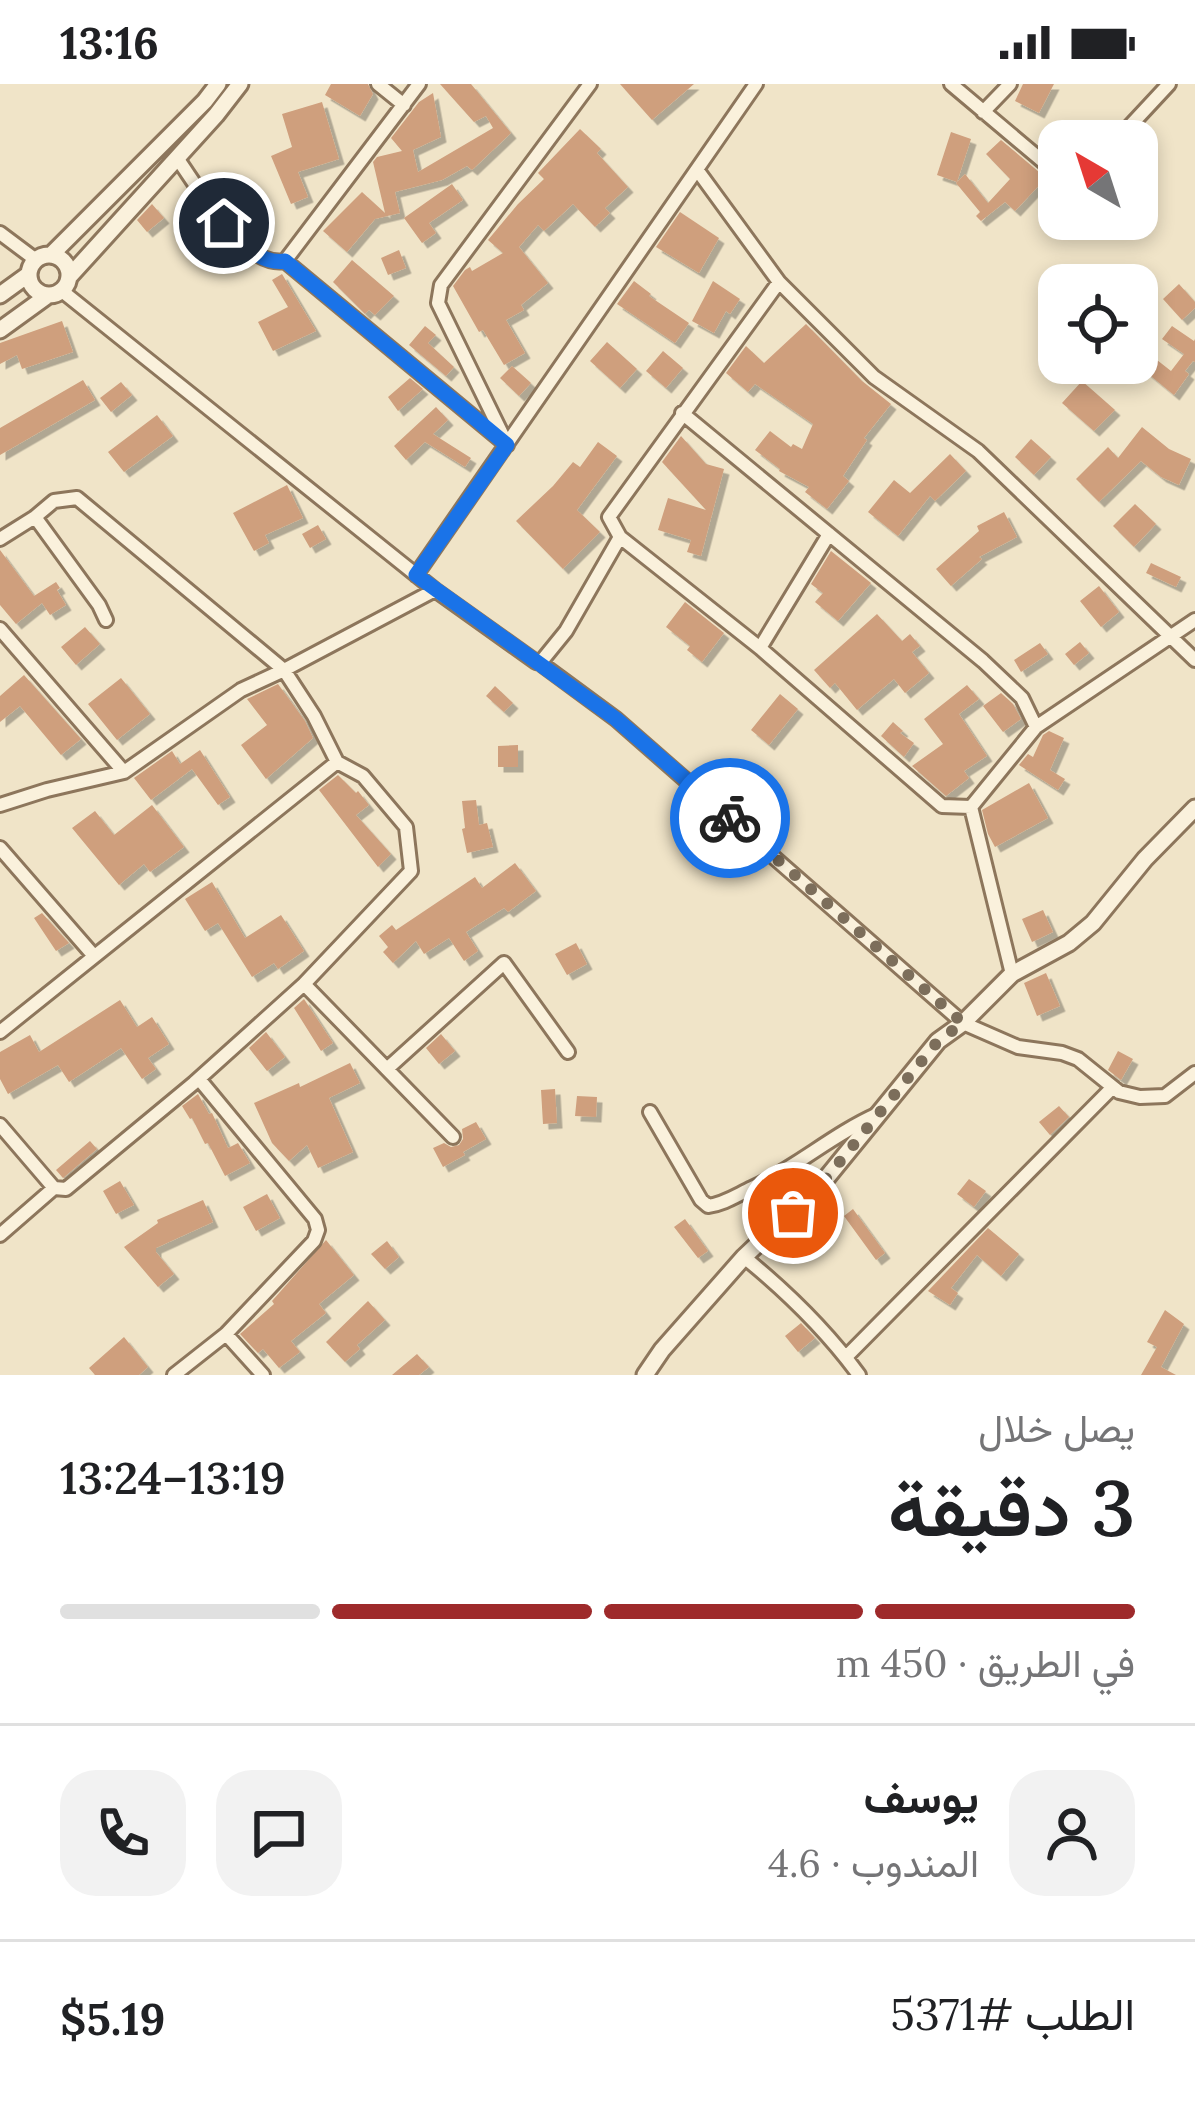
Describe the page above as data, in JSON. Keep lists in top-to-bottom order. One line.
{"north":"top left","page":{"status":"13:16","heading":["3 دقيقة","يصل خلال","13:19–13:24"],"panel":["يوسف","المندوب · 4.6","الطلب #5371","$5.19"],"bar":"في الطريق · 450 m"}}
